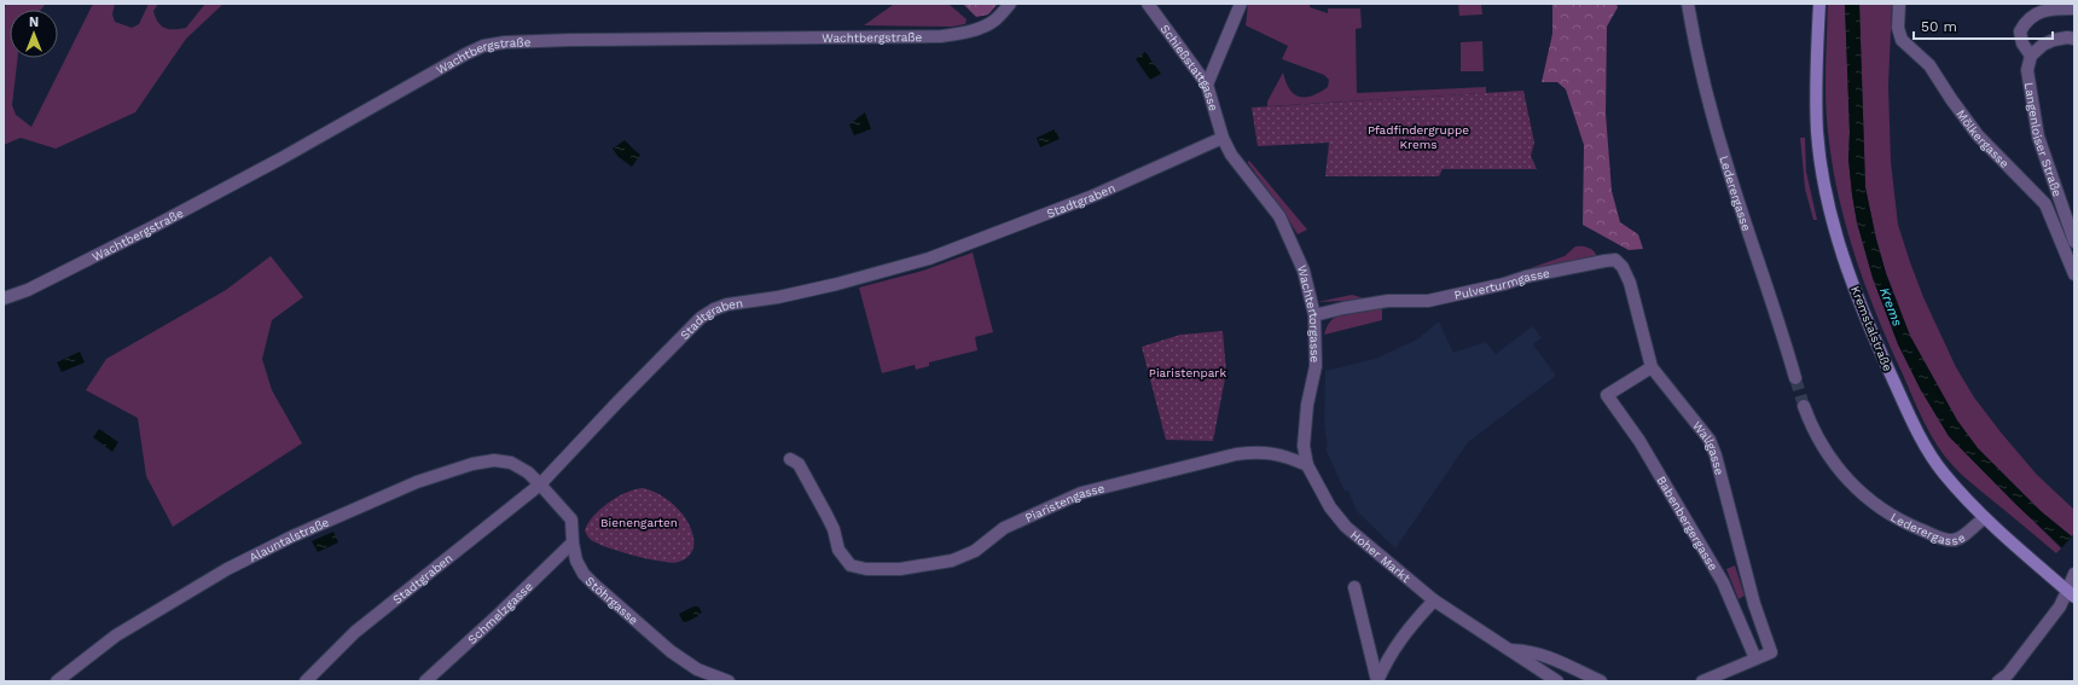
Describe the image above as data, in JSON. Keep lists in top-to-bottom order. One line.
{"streets":{"main road":["Kremstalstraße"],"street":["Wachtbergstraße","Schießstattgasse","Mölkergasse","Langenloiser Straße","Lederergasse","Stadtgraben","Pulverturmgasse","Wachtertorgasse","Wallgasse","Piaristengasse","Babenbergergasse","Alauntalstraße","Hoher Markt","Stöhrgasse","Schmelzgasse"]},"crossings":[["Schießstattgasse","Stadtgraben"],["Schießstattgasse","Wachtertorgasse"],["Lederergasse","Kremstalstraße"],["Stadtgraben","Wachtertorgasse"],["Stadtgraben","Alauntalstraße"],["Stadtgraben","Stöhrgasse"],["Pulverturmgasse","Wachtertorgasse"],["Pulverturmgasse","Wallgasse"],["Wachtertorgasse","Piaristengasse"],["Wachtertorgasse","Hoher Markt"],["Wallgasse","Babenbergergasse"],["Alauntalstraße","Stöhrgasse"],["Stöhrgasse","Schmelzgasse"]],"water":["Krems"],"parks":["Pfadfindergruppe Krems","Piaristenpark","Bienengarten"],"scale_bar":"50 m","north":"top"}
